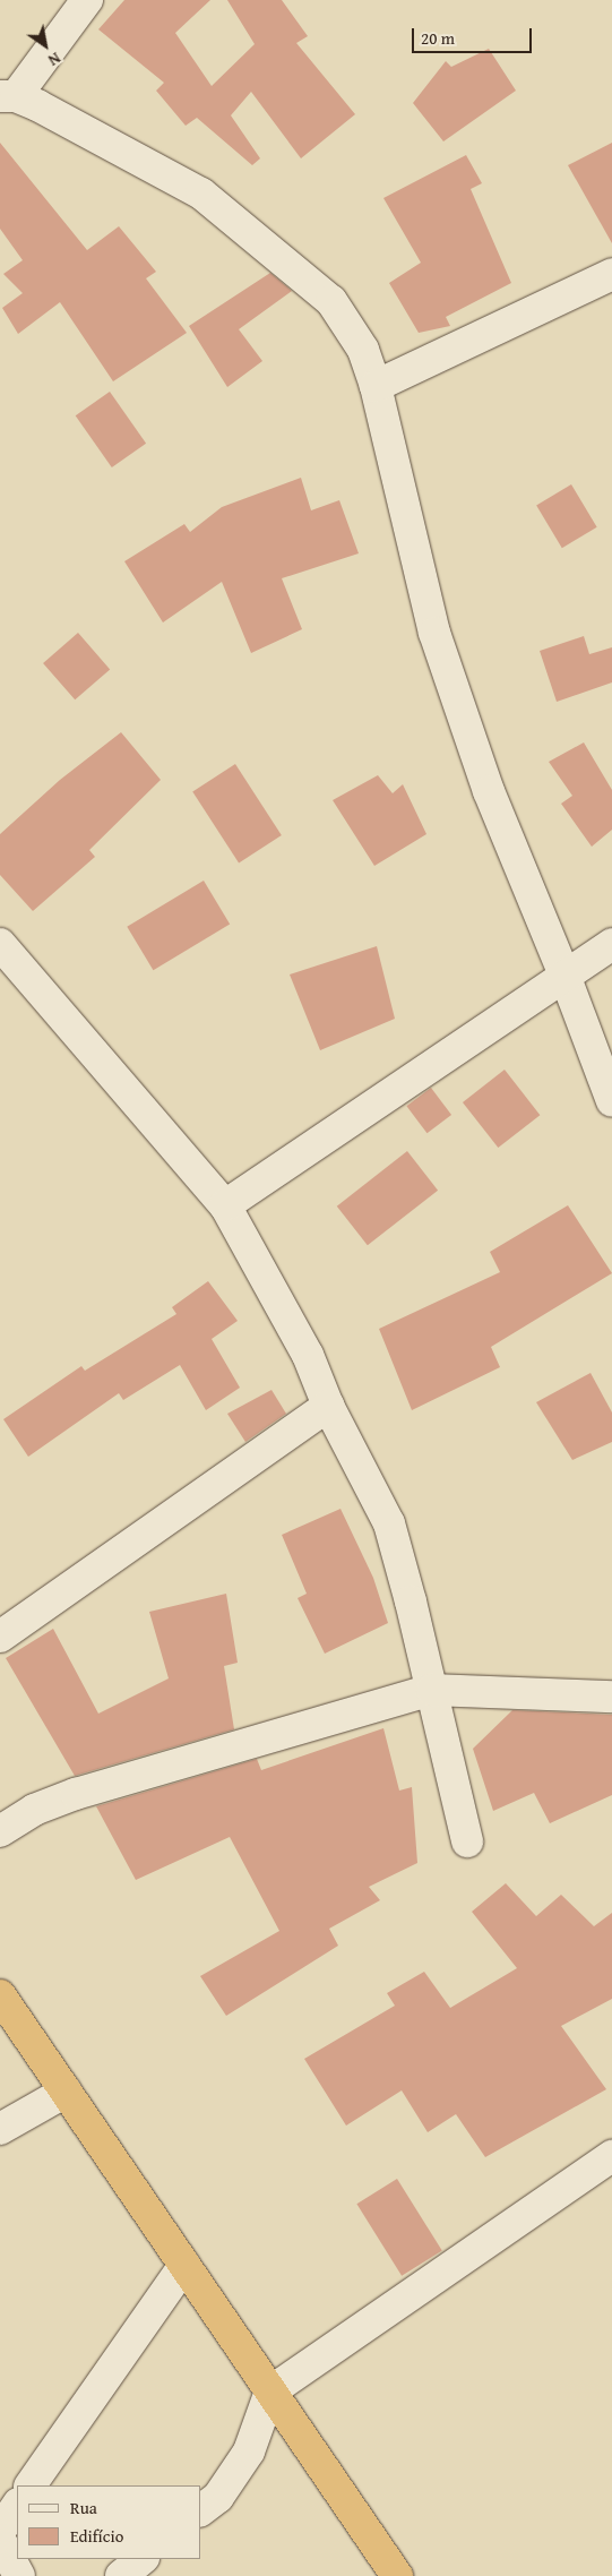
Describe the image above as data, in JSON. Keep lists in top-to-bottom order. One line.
{"legend":["Rua","Edifício"],"scale_bar":"20 m","north":"bottom right"}
